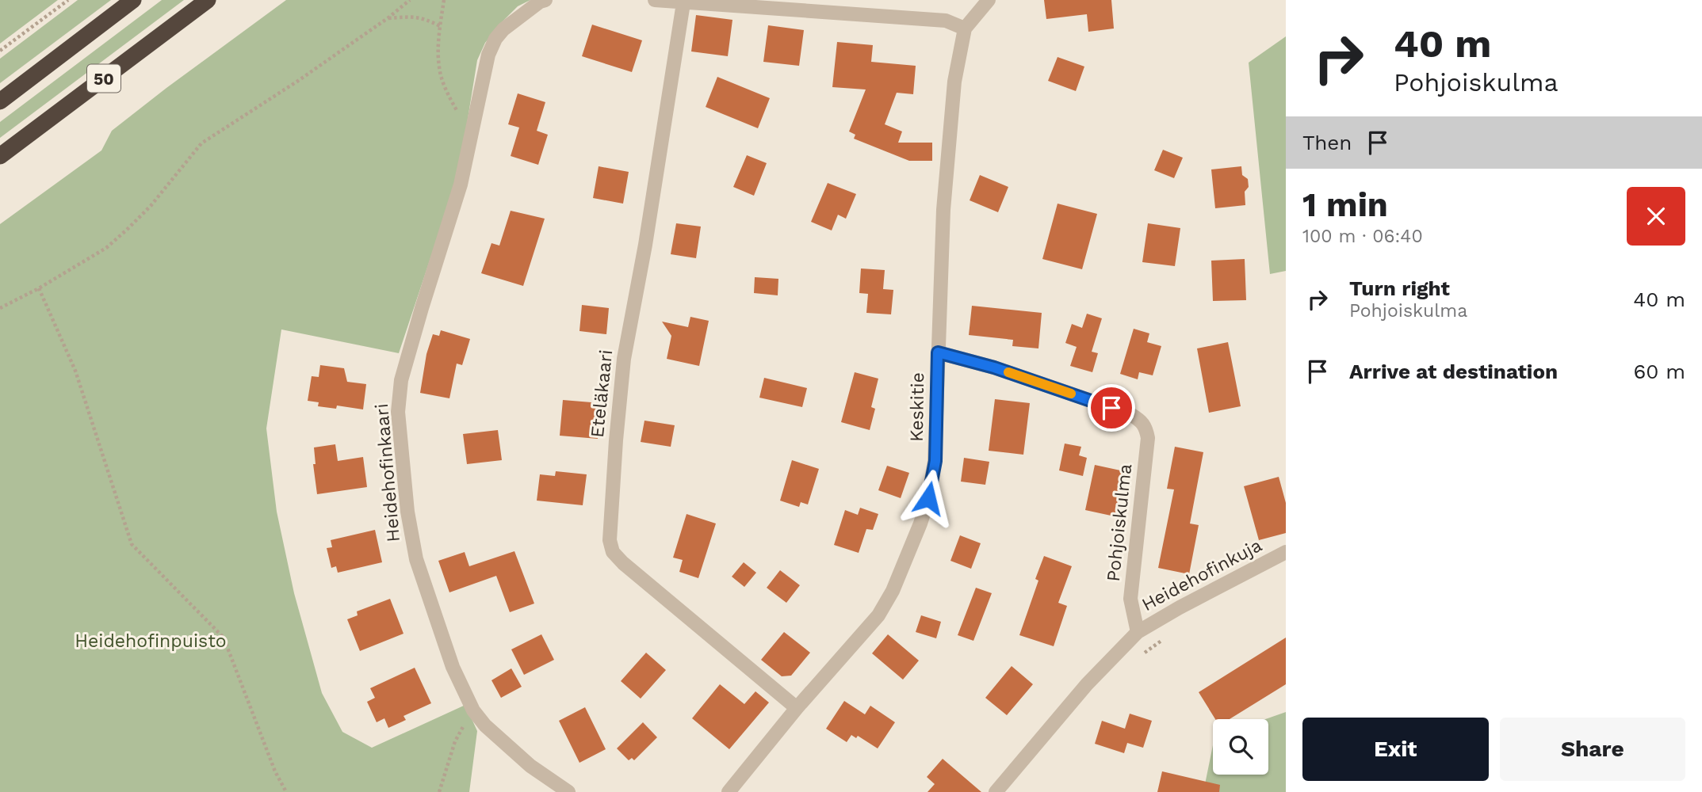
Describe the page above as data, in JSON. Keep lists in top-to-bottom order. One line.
{"streets":{"highway":["50"],"street":["Eteläkaari","Keskitie","Heidehofinkaari","Pohjoiskulma","Heidehofinkuja"]},"crossings":[["Eteläkaari","Keskitie"],["Keskitie","Pohjoiskulma"],["Pohjoiskulma","Heidehofinkuja"]],"parks":["Heidehofinpuisto"],"page":{"turn":["40 m","Pohjoiskulma"],"then":"Then","heading":["1 min","100 m · 06:40"],"list":[{"name":"Turn right","note":"Pohjoiskulma","value":"40 m"},{"name":"Arrive at destination","value":"60 m"}],"buttons":["Exit","Share"]}}
